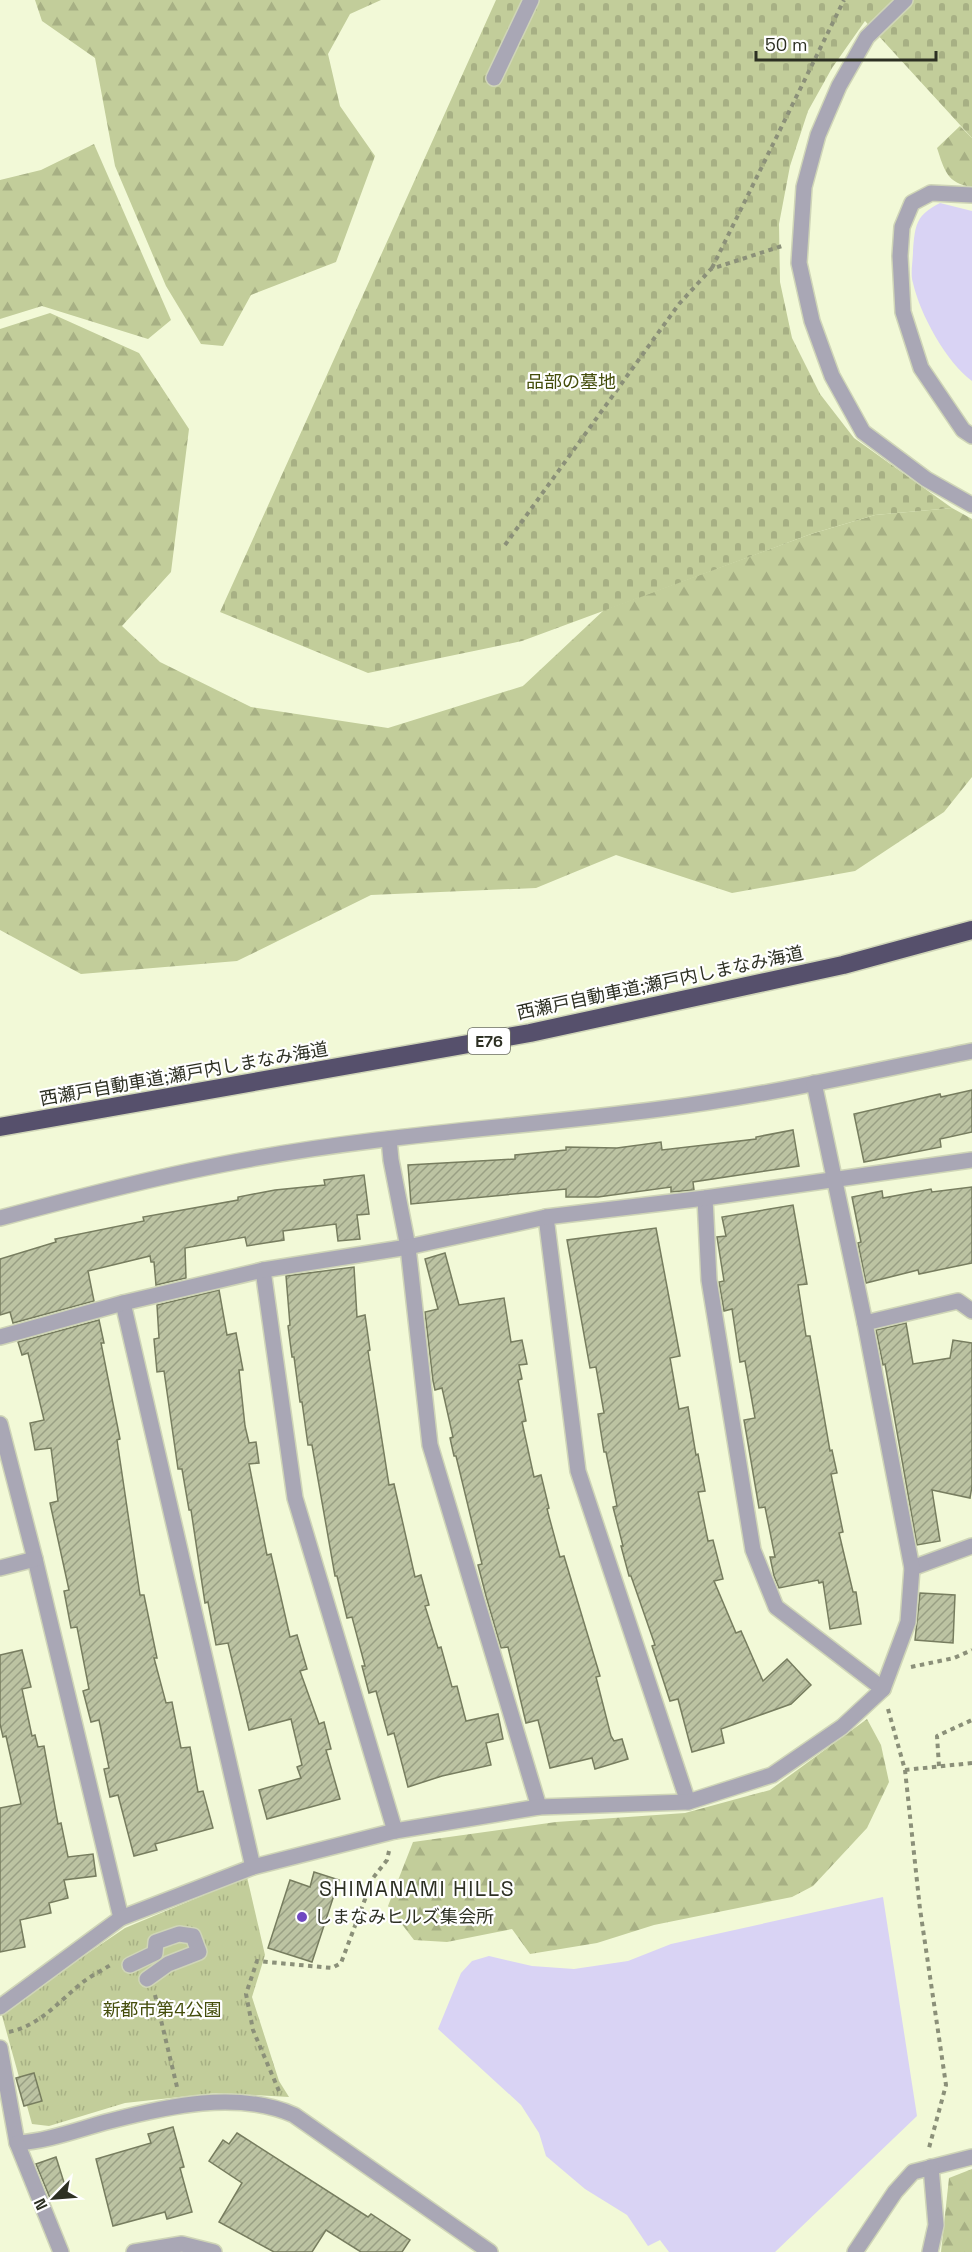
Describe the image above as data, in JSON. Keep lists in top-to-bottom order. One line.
{"streets":{"highway":["西瀬戸自動車道;瀬戸内しまなみ海道","E76"]},"districts":["SHIMANAMI HILLS"],"parks":["品部の墓地","新都市第4公園"],"places":["しまなみヒルズ集会所"],"scale_bar":"50 m","north":"bottom left"}
